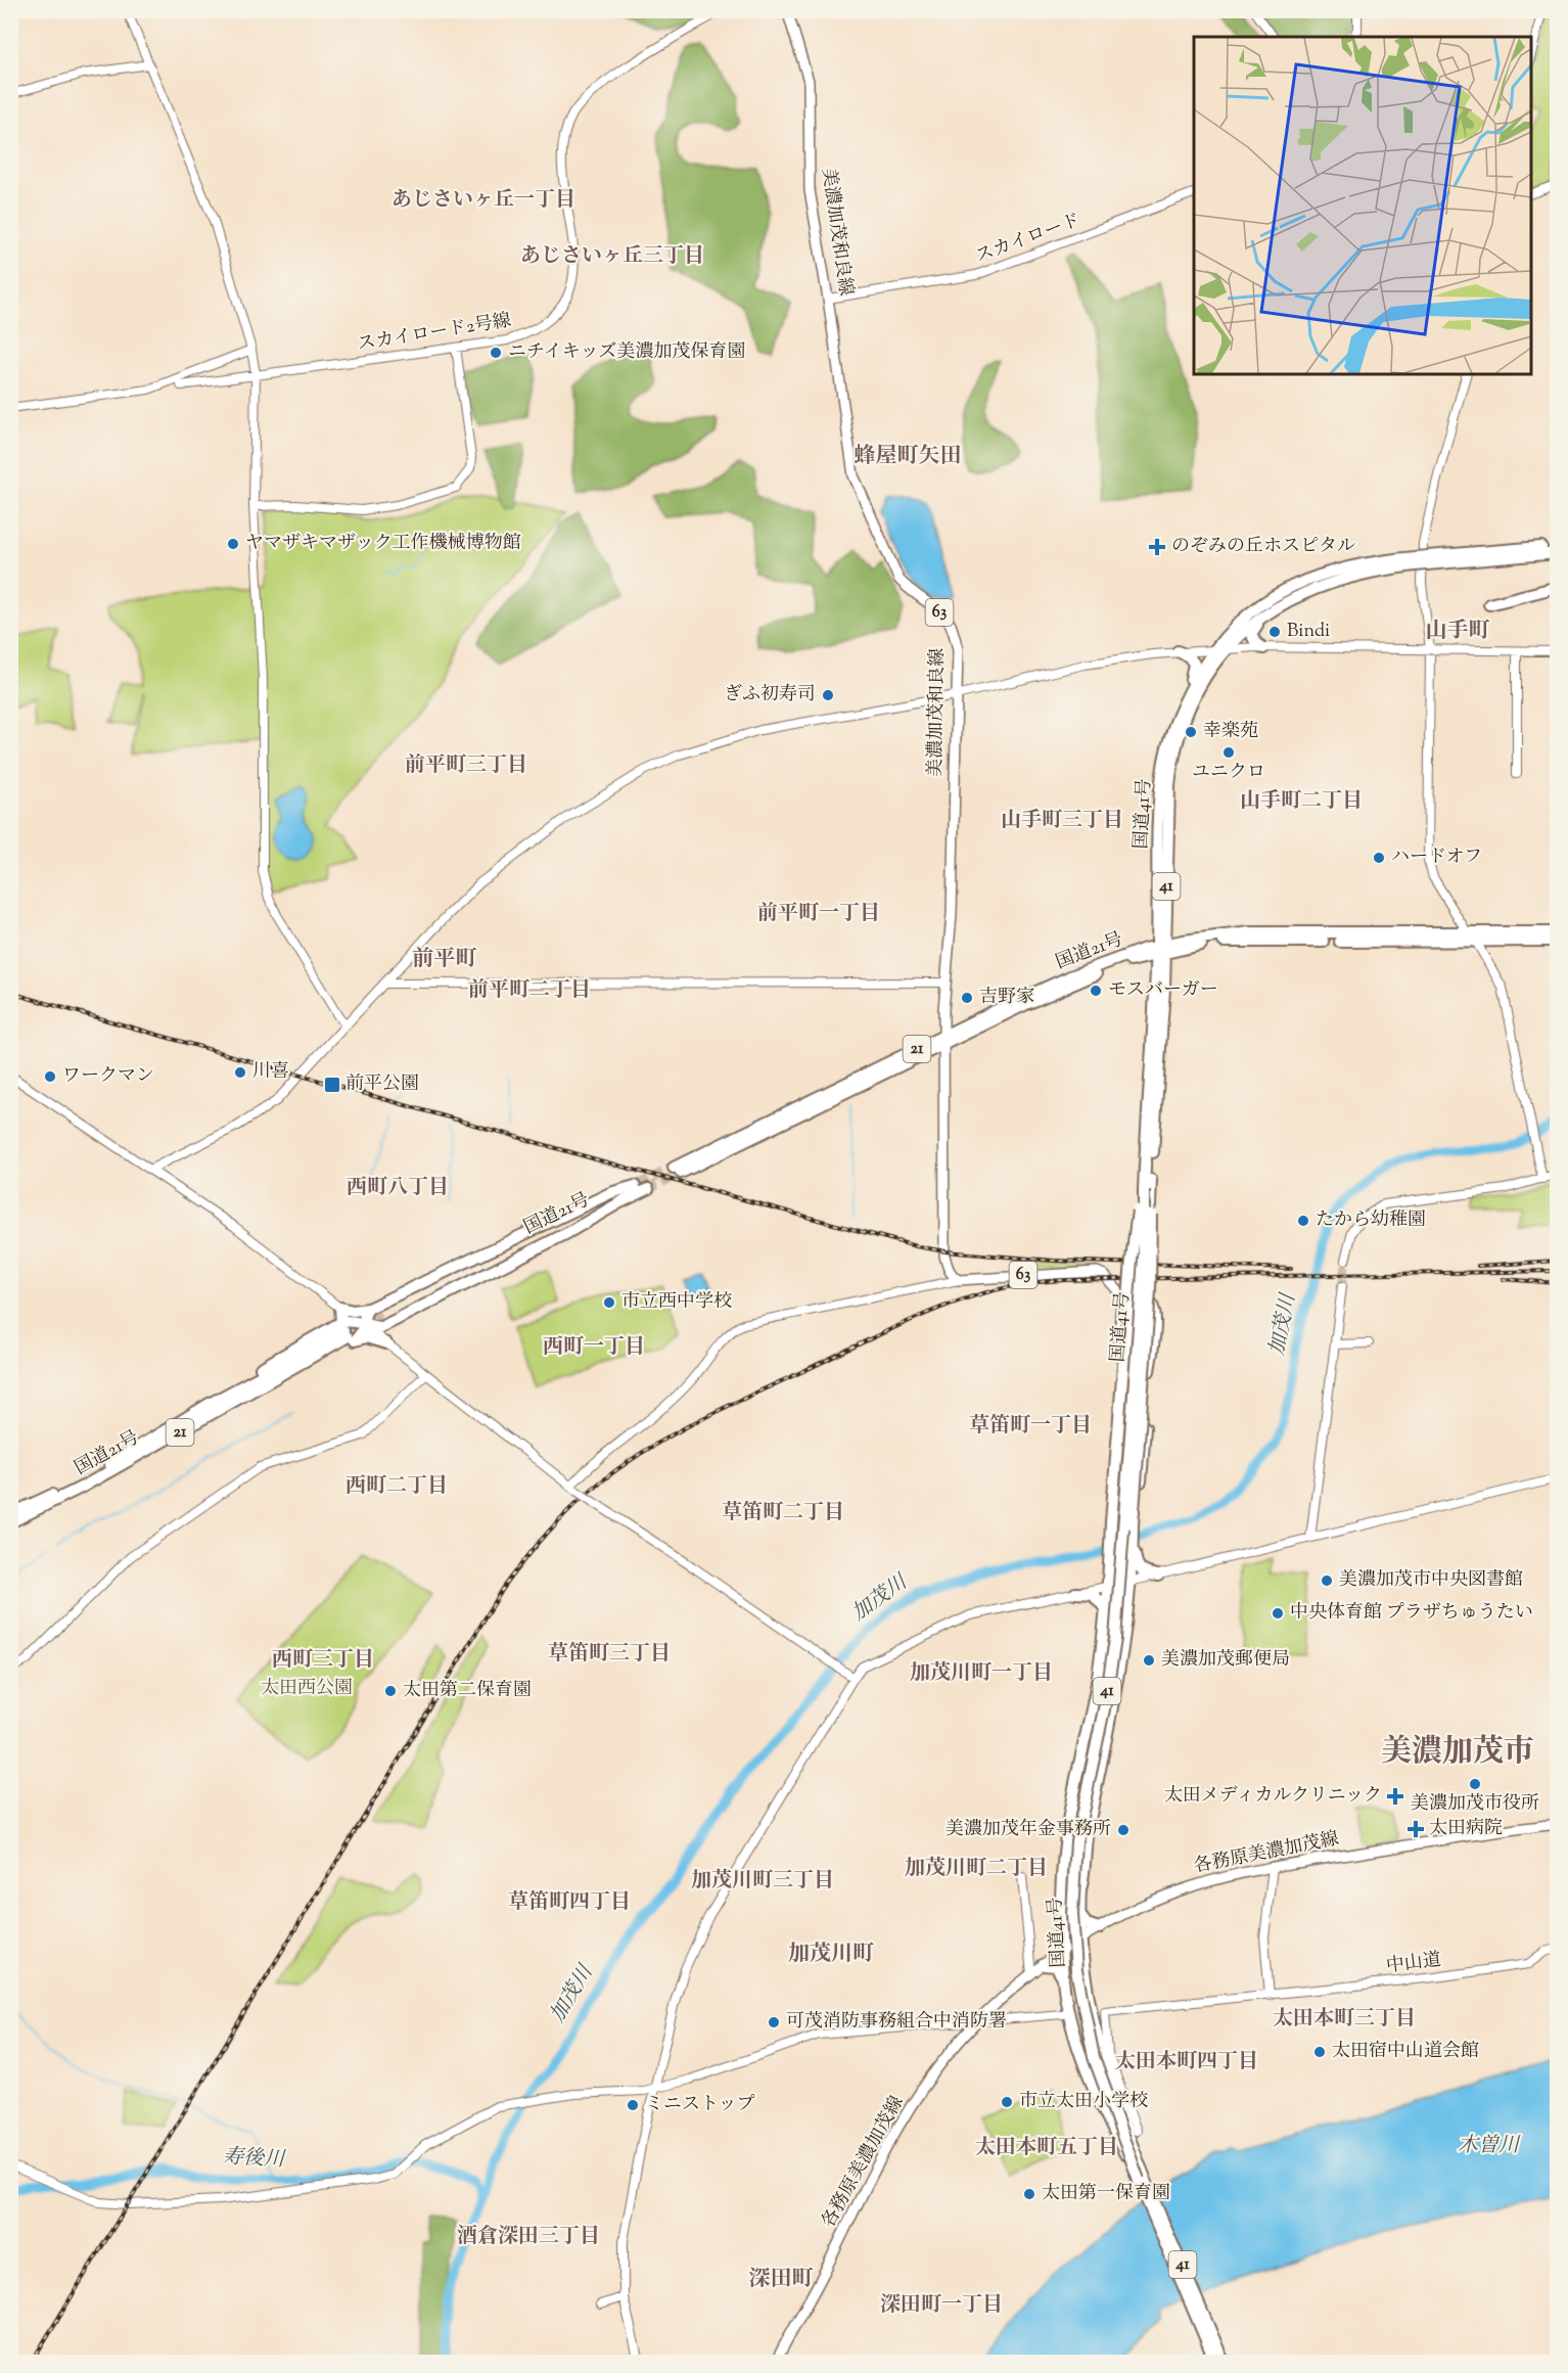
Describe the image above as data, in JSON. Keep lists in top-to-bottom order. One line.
{"streets":{"highway":["国道41号","41","国道21号","21"],"main road":["美濃加茂和良線","63","各務原美濃加茂線"],"street":["スカイロード","スカイロード2号線","中山道"]},"crossings":[["美濃加茂和良線","スカイロード"],["美濃加茂和良線","63"],["美濃加茂和良線","国道21号"],["国道41号","国道21号"]],"districts":["あじさいヶ丘一丁目","あじさいヶ丘三丁目","蜂屋町矢田","山手町","前平町三丁目","山手町二丁目","山手町三丁目","前平町一丁目","前平町","前平町二丁目","西町八丁目","西町一丁目","草笛町一丁目","西町二丁目","草笛町二丁目","草笛町三丁目","西町三丁目","加茂川町一丁目","美濃加茂市","加茂川町二丁目","加茂川町三丁目","草笛町四丁目","加茂川町","太田本町三丁目","太田本町四丁目","太田本町五丁目","酒倉深田三丁目","深田町","深田町一丁目"],"water":["加茂川","木曽川","寿後川"],"parks":["太田西公園"],"places":{"other":["ニチイキッズ美濃加茂保育園","ヤマザキマザック工作機械博物館","Bindi","ぎふ初寿司","幸楽苑","ユニクロ","ハードオフ","モスバーガー","吉野家","川喜","ワークマン","たから幼稚園","市立西中学校","美濃加茂市中央図書館","中央体育館 プラザちゅうたい","美濃加茂郵便局","太田第二保育園","美濃加茂市役所","美濃加茂年金事務所","可茂消防事務組合中消防署","太田宿中山道会館","市立太田小学校","ミニストップ","太田第一保育園"],"health":["のぞみの丘ホスピタル","太田メディカルクリニック","太田病院"],"transit":["前平公園"]}}
